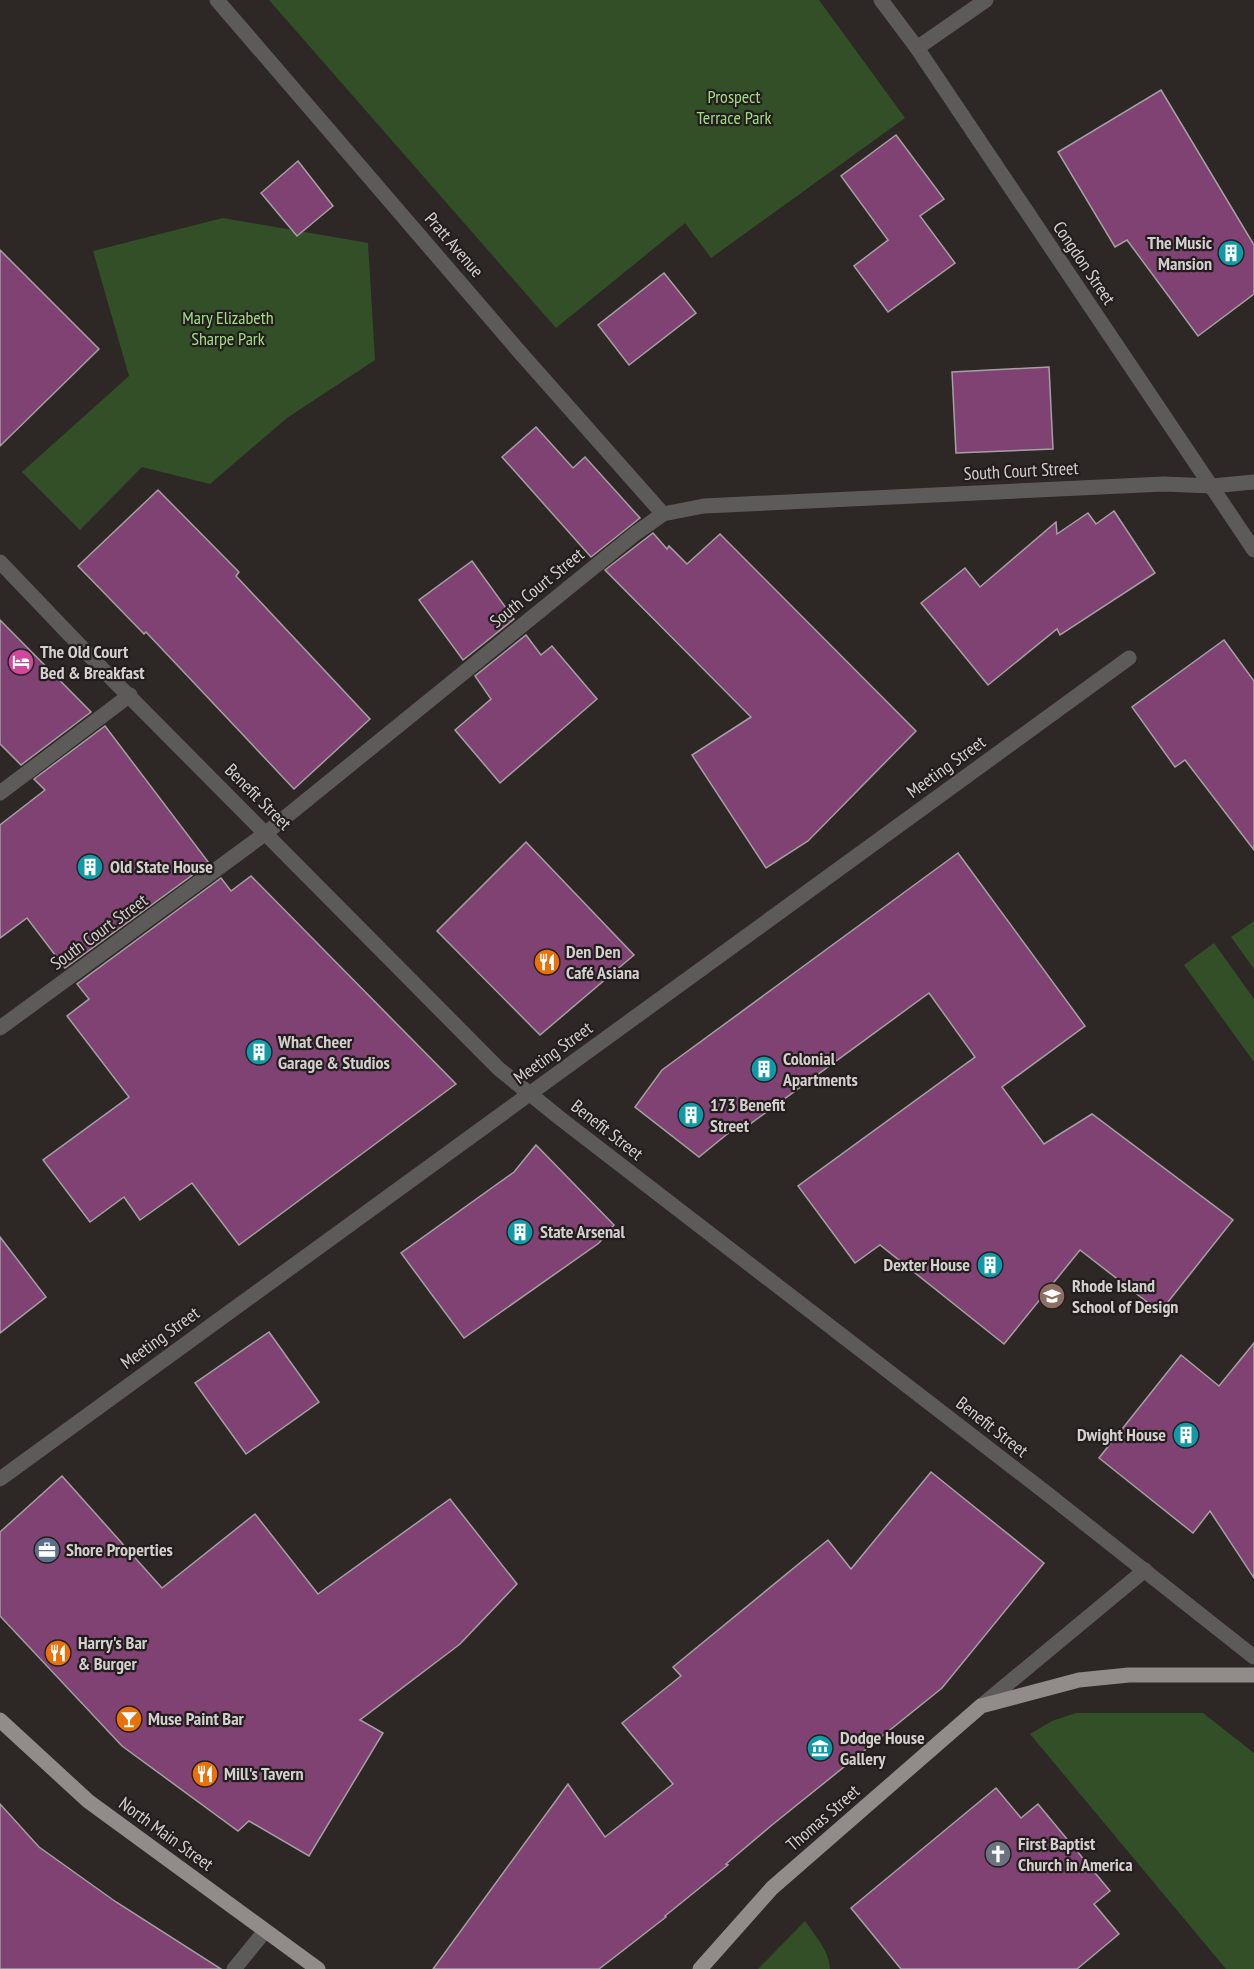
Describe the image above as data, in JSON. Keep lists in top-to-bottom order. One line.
{"streets":{"main road":["Thomas Street","North Main Street"],"street":["Pratt Avenue","Congdon Street","South Court Street","Meeting Street","Benefit Street"]},"crossings":[["Pratt Avenue","South Court Street"],["Congdon Street","South Court Street"],["South Court Street","Benefit Street"],["Meeting Street","Benefit Street"],["Benefit Street","Thomas Street"]],"parks":["Prospect Terrace Park","Mary Elizabeth Sharpe Park"],"places":{"building":["The Music Mansion","Old State House","What Cheer Garage & Studios","Colonial Apartments","173 Benefit Street","State Arsenal","Dexter House","Dwight House"],"hotel":["The Old Court Bed & Breakfast"],"restaurant":["Den Den Café Asiana","Harry's Bar & Burger","Mill's Tavern"],"school or university":["Rhode Island School of Design"],"office":["Shore Properties"],"bar":["Muse Paint Bar"],"museum":["Dodge House Gallery"],"church":["First Baptist Church in America"]}}
